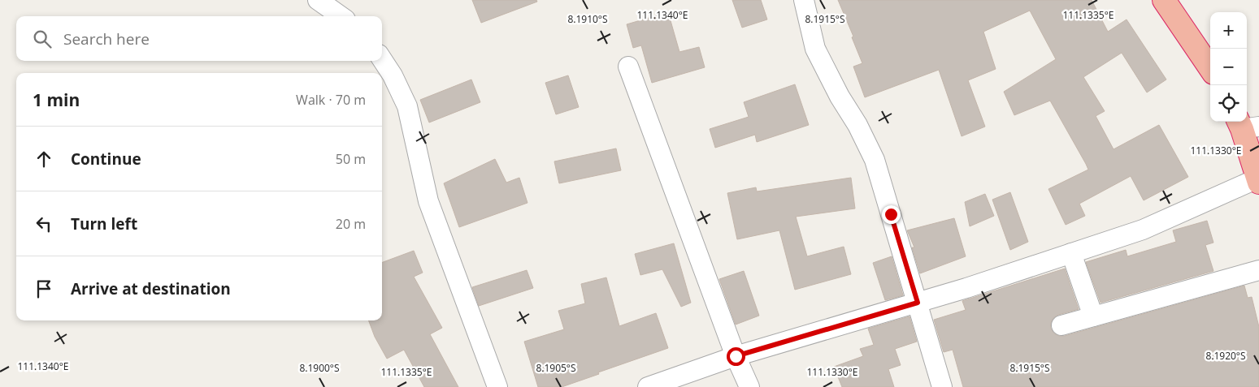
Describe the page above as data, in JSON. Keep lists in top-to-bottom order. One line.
{"page":{"map_buttons":["+","−"],"search":"Search here","heading":["1 min","Walk · 70 m"],"list":[["Continue","50 m"],["Turn left","20 m"],"Arrive at destination"]},"coordinates":["111.1340°E","111.1335°E","8.1910°S","8.1915°S","111.1330°E","8.1920°S","8.1900°S","8.1905°S"]}
